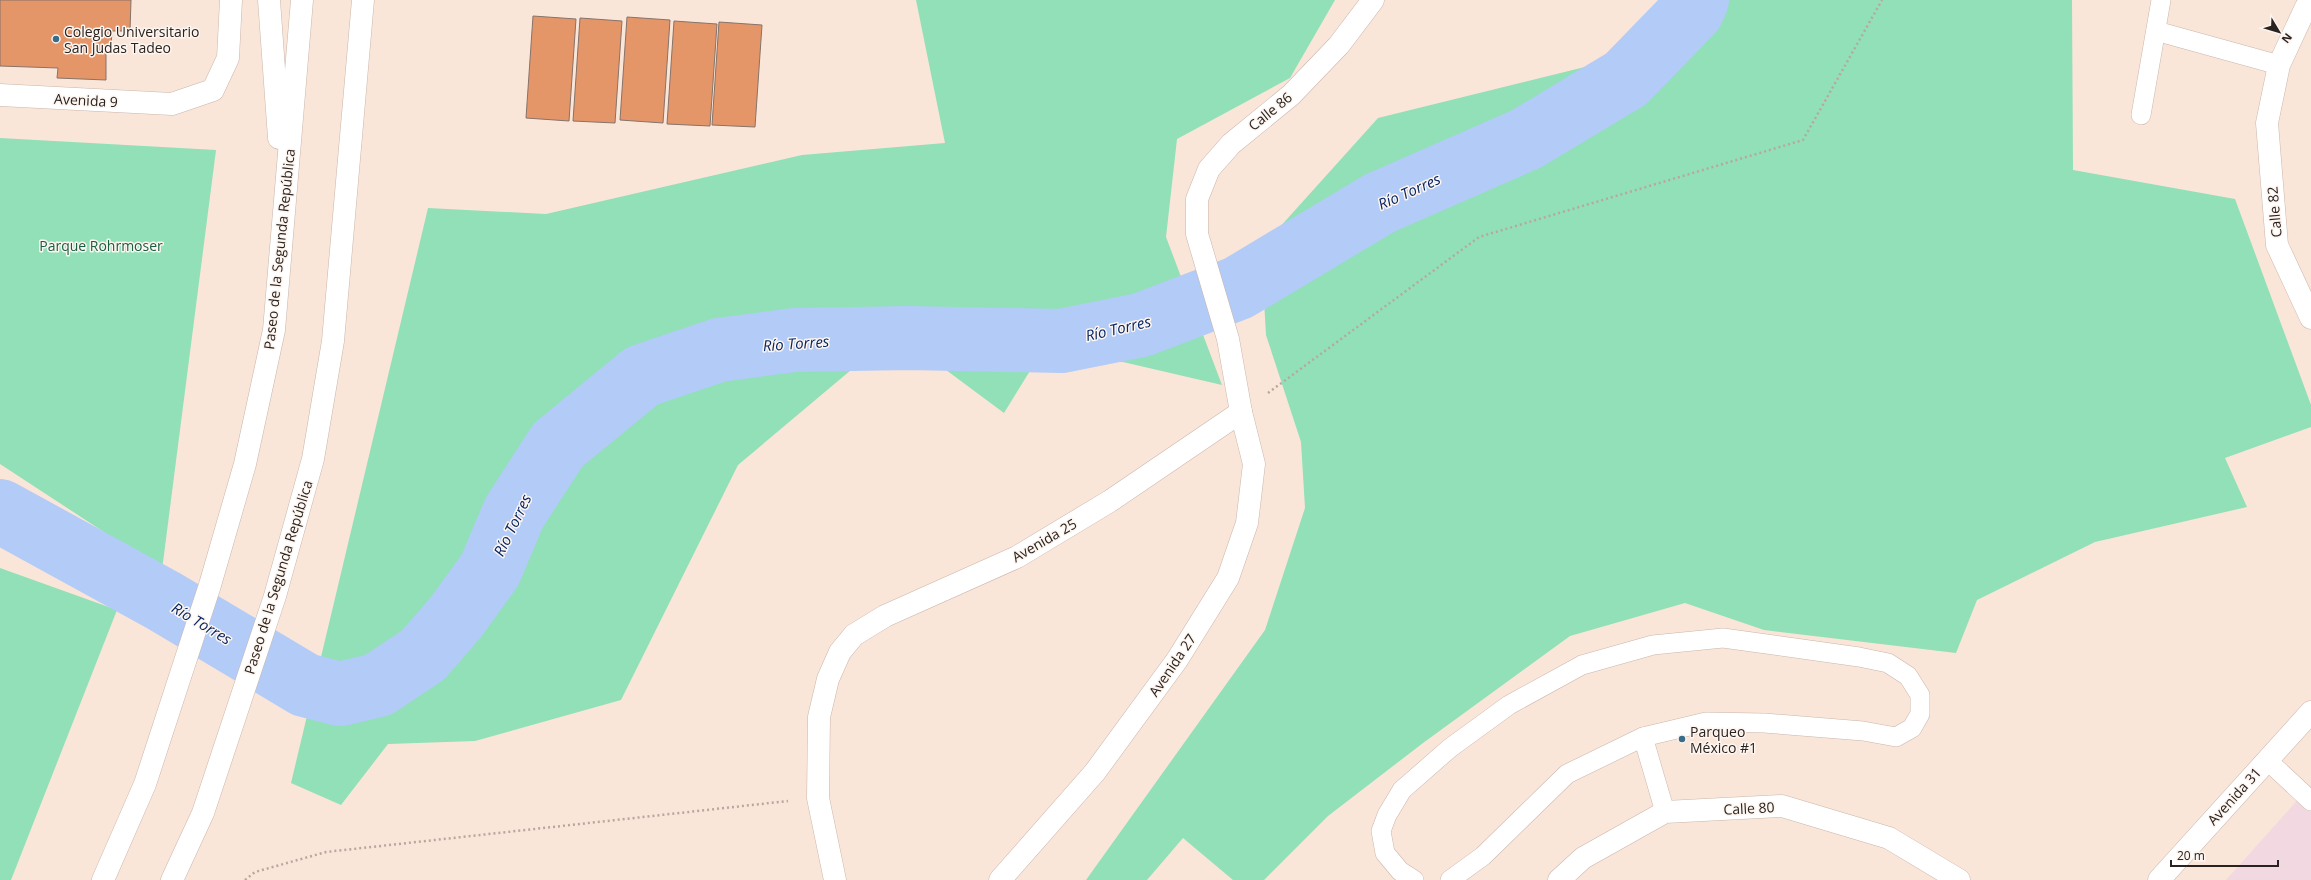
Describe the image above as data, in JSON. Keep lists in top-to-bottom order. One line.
{"streets":{"main road":["Avenida 9","Calle 86","Calle 82","Paseo de la Segunda República","Avenida 25","Avenida 27","Avenida 31","Calle 80"]},"crossings":[["Calle 86","Avenida 27"],["Avenida 25","Avenida 27"]],"water":["Río Torres"],"parks":["Parque Rohrmoser"],"places":["Colegio Universitario San Judas Tadeo","Parqueo México #1"],"scale_bar":"20 m","north":"bottom right"}
